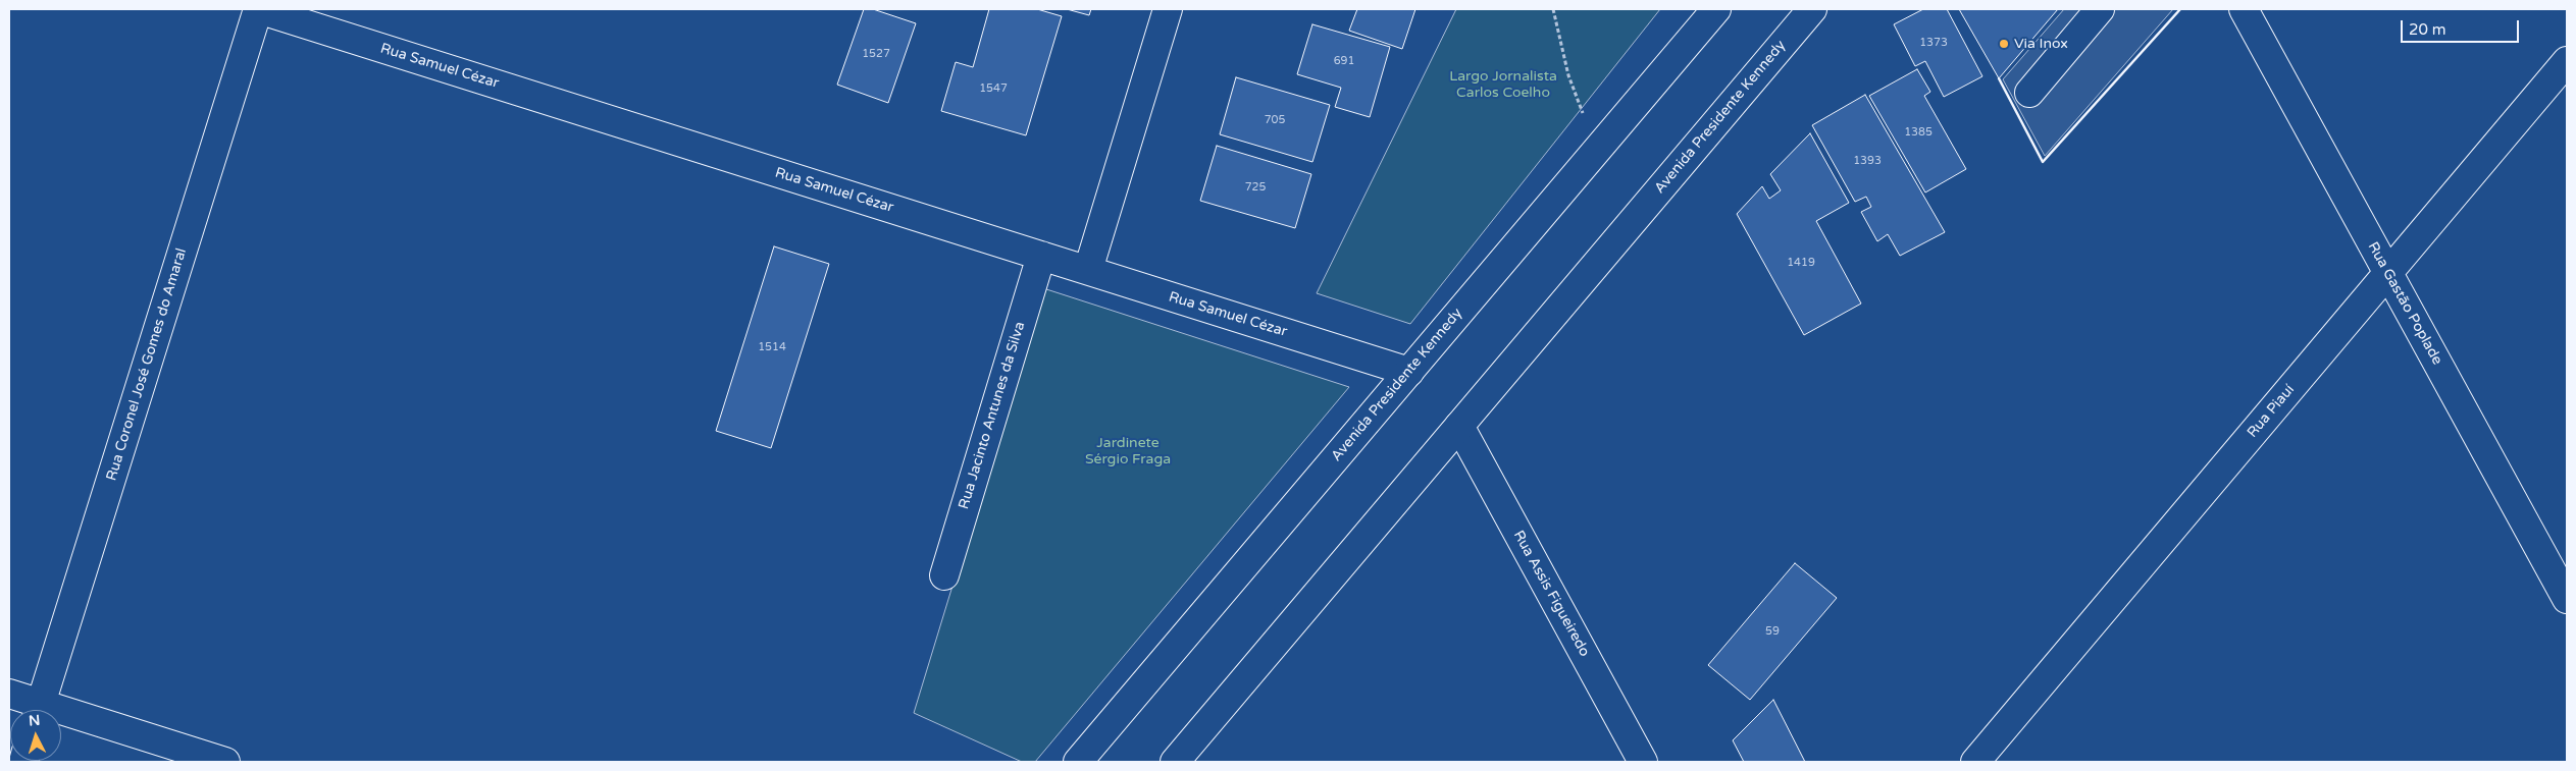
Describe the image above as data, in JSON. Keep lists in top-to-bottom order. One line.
{"streets":{"street":["Rua Samuel Cézar","Avenida Presidente Kennedy","Rua Gastão Poplade","Rua Coronel José Gomes do Amaral","Rua Piauí","Rua Jacinto Antunes da Silva","Rua Assis Figueiredo"]},"crossings":[["Rua Samuel Cézar","Avenida Presidente Kennedy"],["Rua Samuel Cézar","Rua Coronel José Gomes do Amaral"],["Rua Samuel Cézar","Rua Jacinto Antunes da Silva"],["Avenida Presidente Kennedy","Rua Assis Figueiredo"],["Rua Gastão Poplade","Rua Piauí"]],"parks":["Largo Jornalista Carlos Coelho","Jardinete Sérgio Fraga"],"places":["Via Inox"],"house_numbers":["1373","1527","691","1547","705","1385","1393","725","1419","1514","59"],"scale_bar":"20 m","north":"top"}
